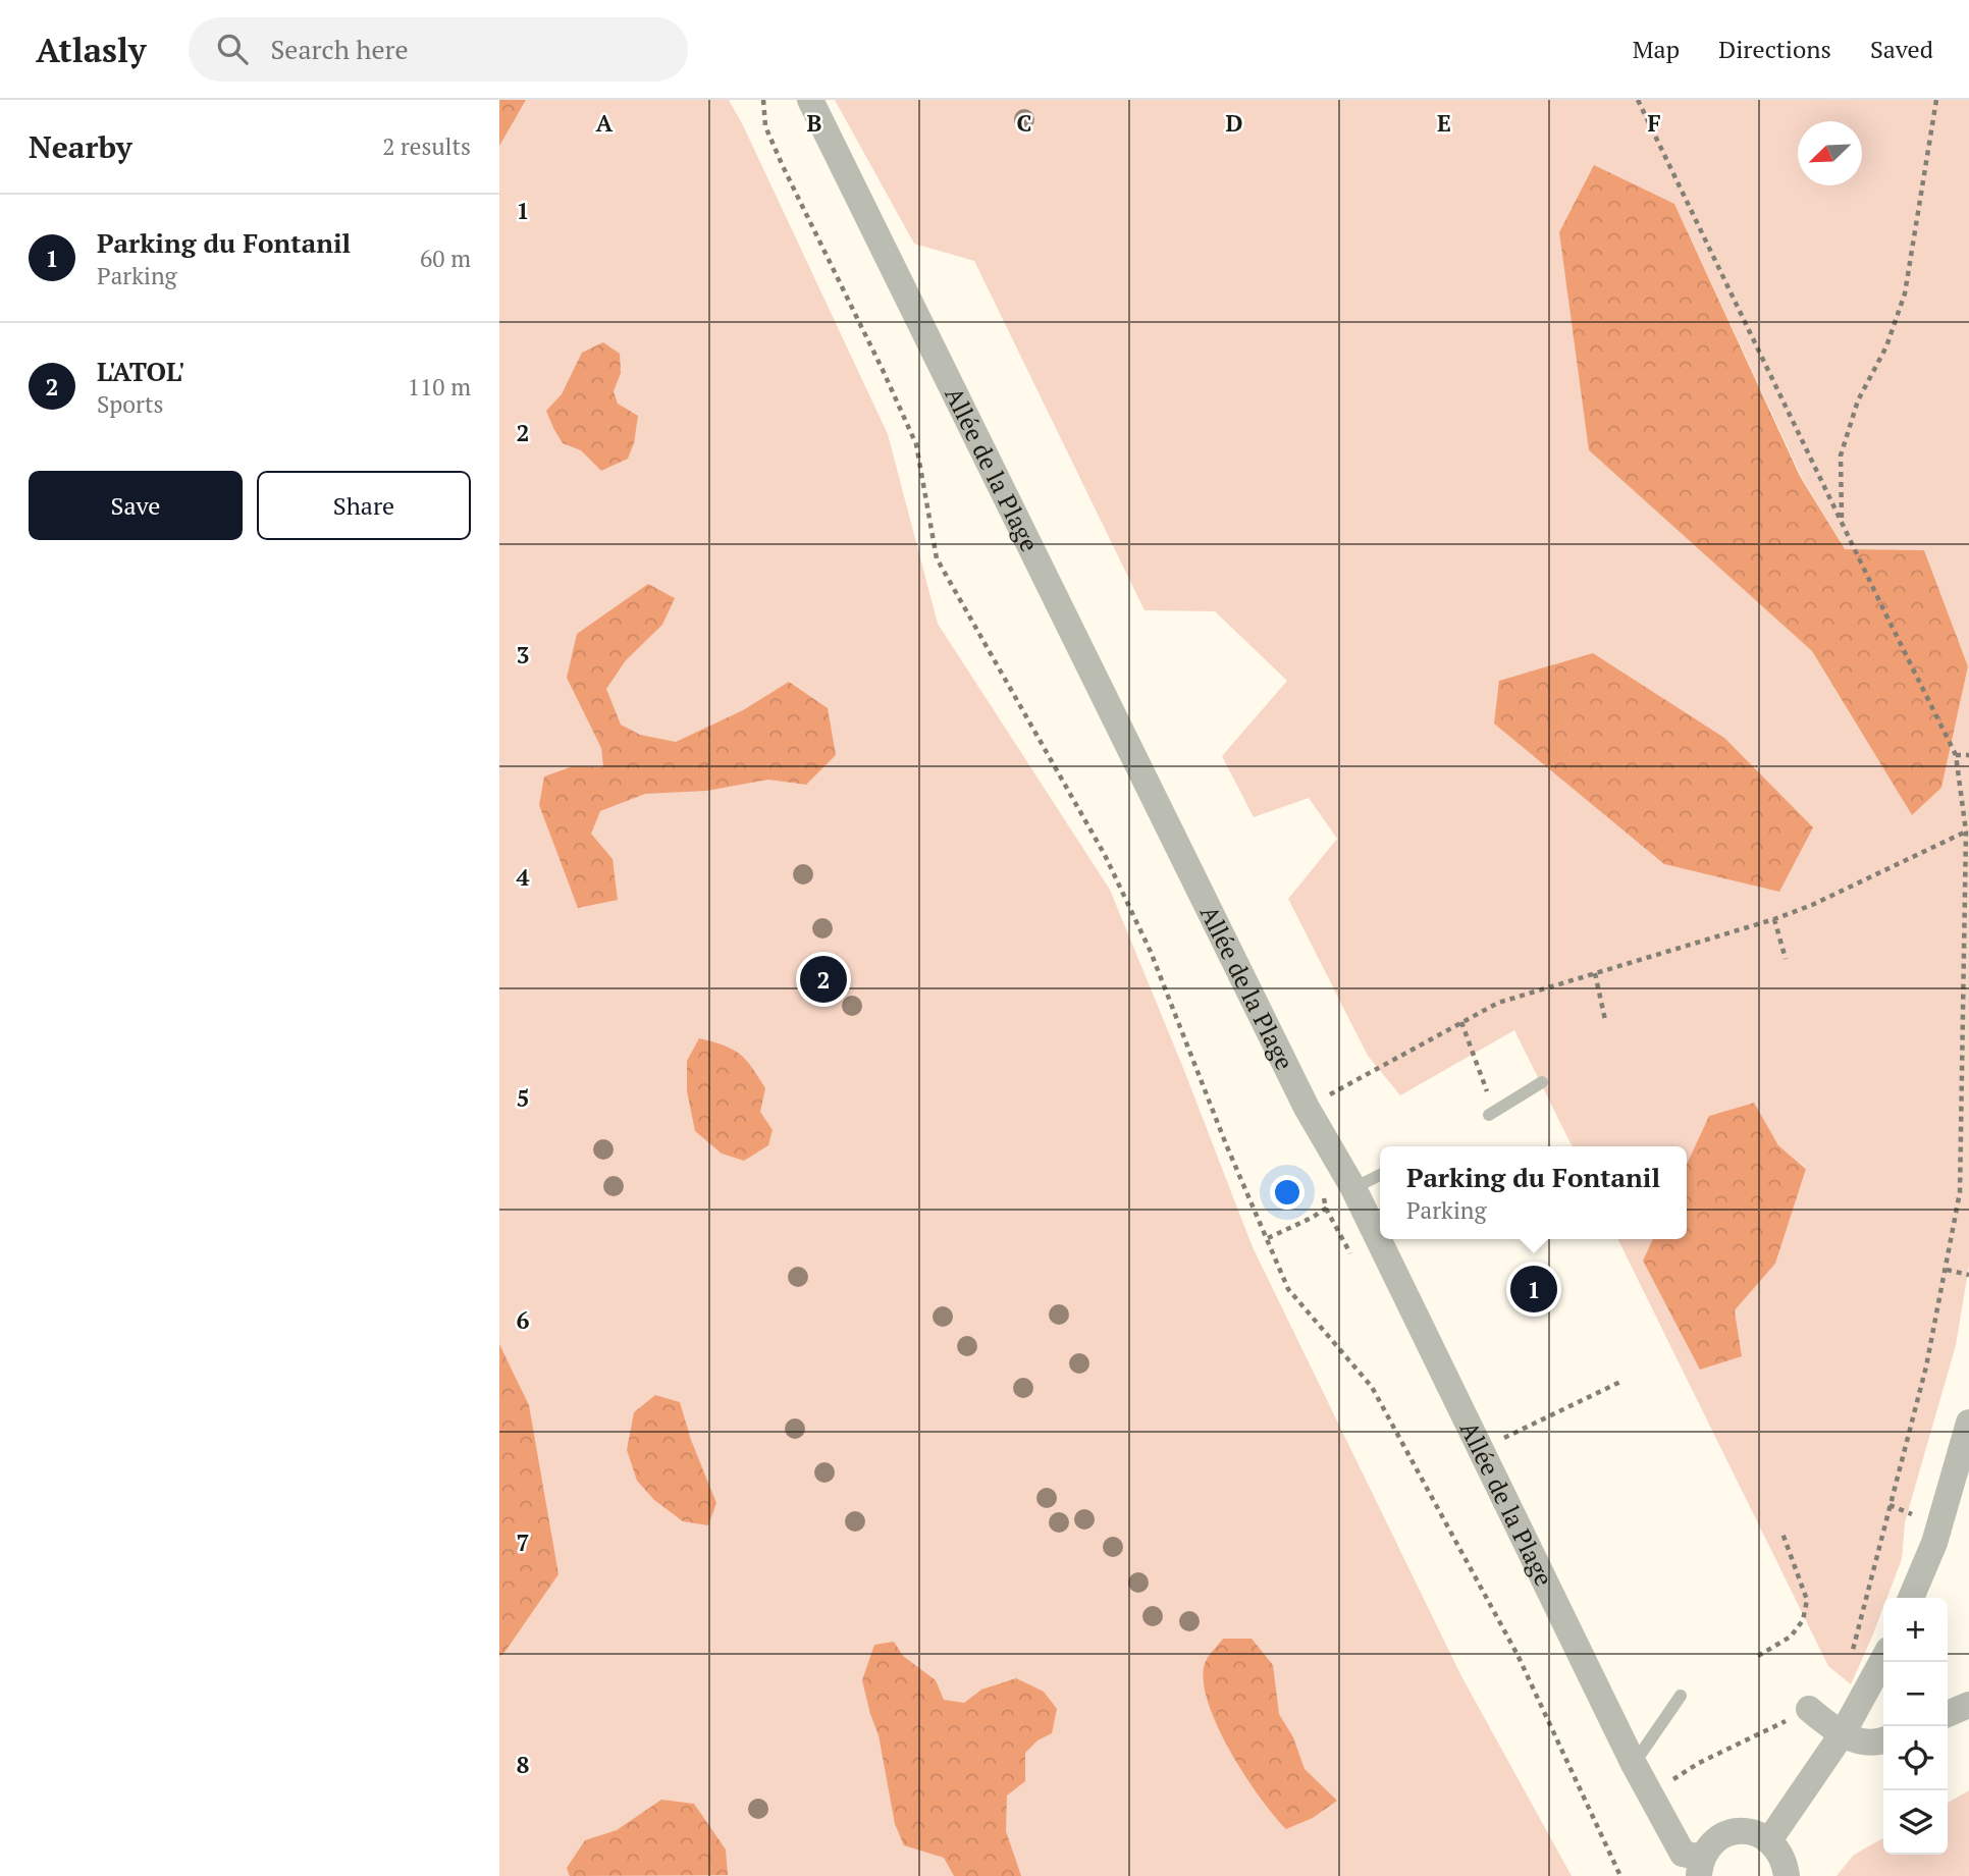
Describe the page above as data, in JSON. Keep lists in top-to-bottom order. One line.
{"streets":{"street":["Allée de la Plage"]},"north":"bottom left","page":{"header":"Atlasly","search":"Search here","nav":["Map","Directions","Saved"],"heading":["Nearby","2 results"],"list":[{"mark":"1","name":"Parking du Fontanil","note":"Parking","value":"60 m"},{"mark":"2","name":"L'ATOL'","note":"Sports","value":"110 m"}],"buttons":["Save","Share"],"pins":["2","1"],"popup":["Parking du Fontanil","Parking"],"map_buttons":["+","−"]},"grid":{"columns":["A","B","C","D","E","F"],"rows":["1","2","3","4","5","6","7","8"]}}
